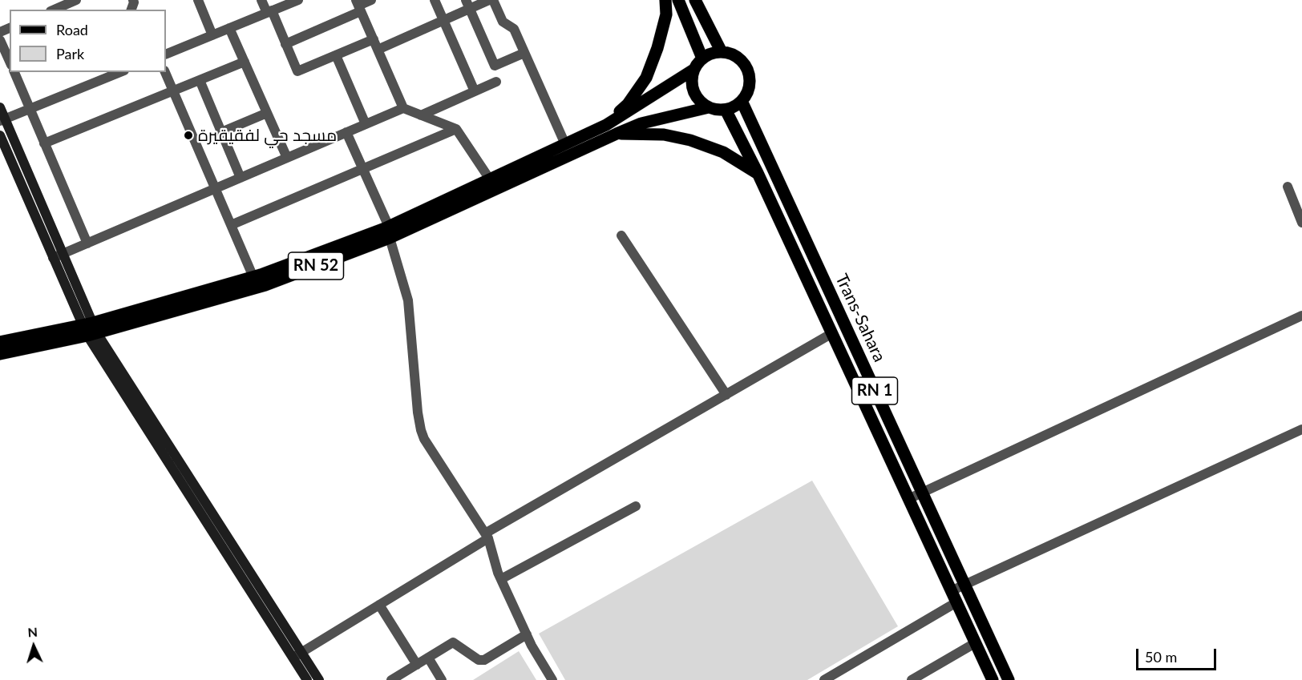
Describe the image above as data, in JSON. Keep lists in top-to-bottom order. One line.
{"streets":{"main road":["RN 52","Trans-Sahara","RN 1"]},"places":["مسجد حي لفقيقيرة"],"legend":["Road","Park"],"scale_bar":"50 m","north":"top"}
